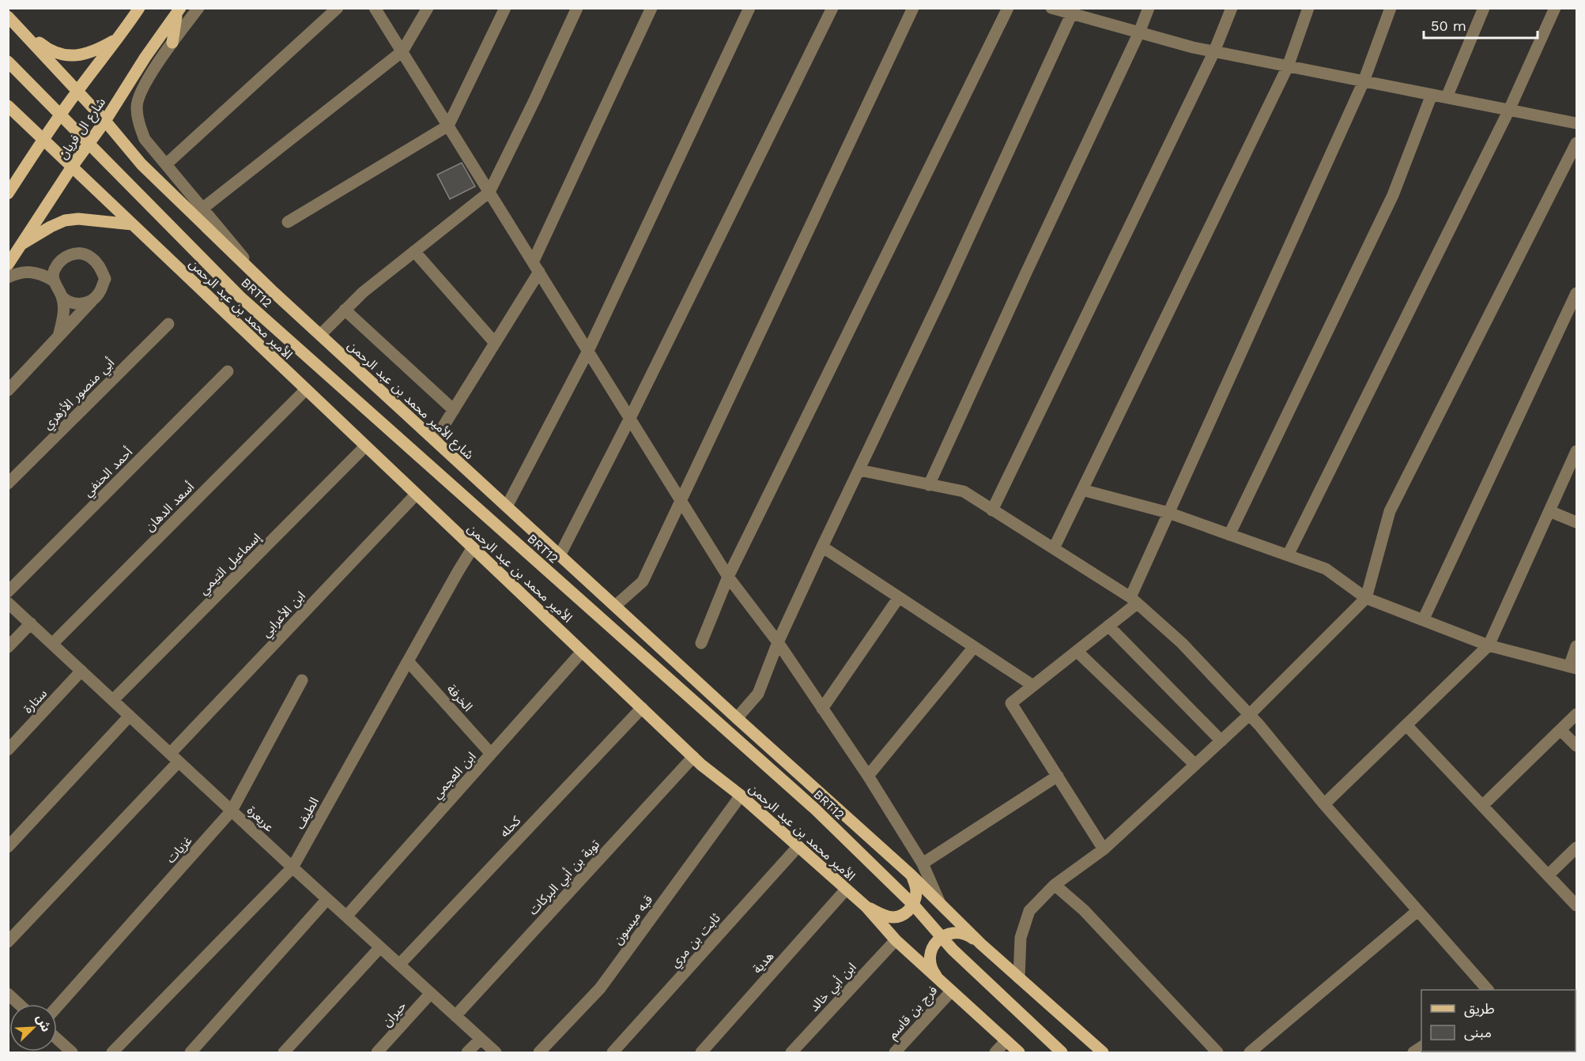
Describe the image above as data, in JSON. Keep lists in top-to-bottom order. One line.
{"streets":{"main road":["شارع ال فريان","BRT12","الأمير محمد بن عبد الرحمن","شارع الأمير محمد بن عبد الرحمن"],"street":["أبي منصور الأزهري","أحمد الحنفي","أسعد الدهان","إسماعيل التيمي","ابن الأعرابي","الخرفة","ستارة","ابن العجمي","الطيف","عريعرة","كحله","غزيات","توبة بن أبي البركات","قبه ميسون","ثابت بن مري","هدية","ابن أبي خالد","فرج بن قاسم","حيران"]},"crossings":[["شارع ال فريان","BRT12"],["شارع ال فريان","الأمير محمد بن عبد الرحمن"],["شارع ال فريان","شارع الأمير محمد بن عبد الرحمن"],["الأمير محمد بن عبد الرحمن","أسعد الدهان"],["الأمير محمد بن عبد الرحمن","إسماعيل التيمي"],["الأمير محمد بن عبد الرحمن","ابن الأعرابي"],["الأمير محمد بن عبد الرحمن","ابن العجمي"],["الأمير محمد بن عبد الرحمن","الطيف"],["الأمير محمد بن عبد الرحمن","كحله"],["الأمير محمد بن عبد الرحمن","توبة بن أبي البركات"],["الأمير محمد بن عبد الرحمن","قبه ميسون"],["الأمير محمد بن عبد الرحمن","ثابت بن مري"],["الأمير محمد بن عبد الرحمن","هدية"],["الأمير محمد بن عبد الرحمن","ابن أبي خالد"],["الأمير محمد بن عبد الرحمن","فرج بن قاسم"],["أسعد الدهان","عريعرة"],["إسماعيل التيمي","عريعرة"],["ابن الأعرابي","عريعرة"],["الخرفة","ابن العجمي"],["الخرفة","الطيف"],["ستارة","عريعرة"],["ابن العجمي","عريعرة"],["الطيف","عريعرة"],["عريعرة","كحله"],["عريعرة","غزيات"],["عريعرة","توبة بن أبي البركات"],["عريعرة","حيران"]],"legend":["طريق","مبنى"],"scale_bar":"50 m","north":"top right"}
